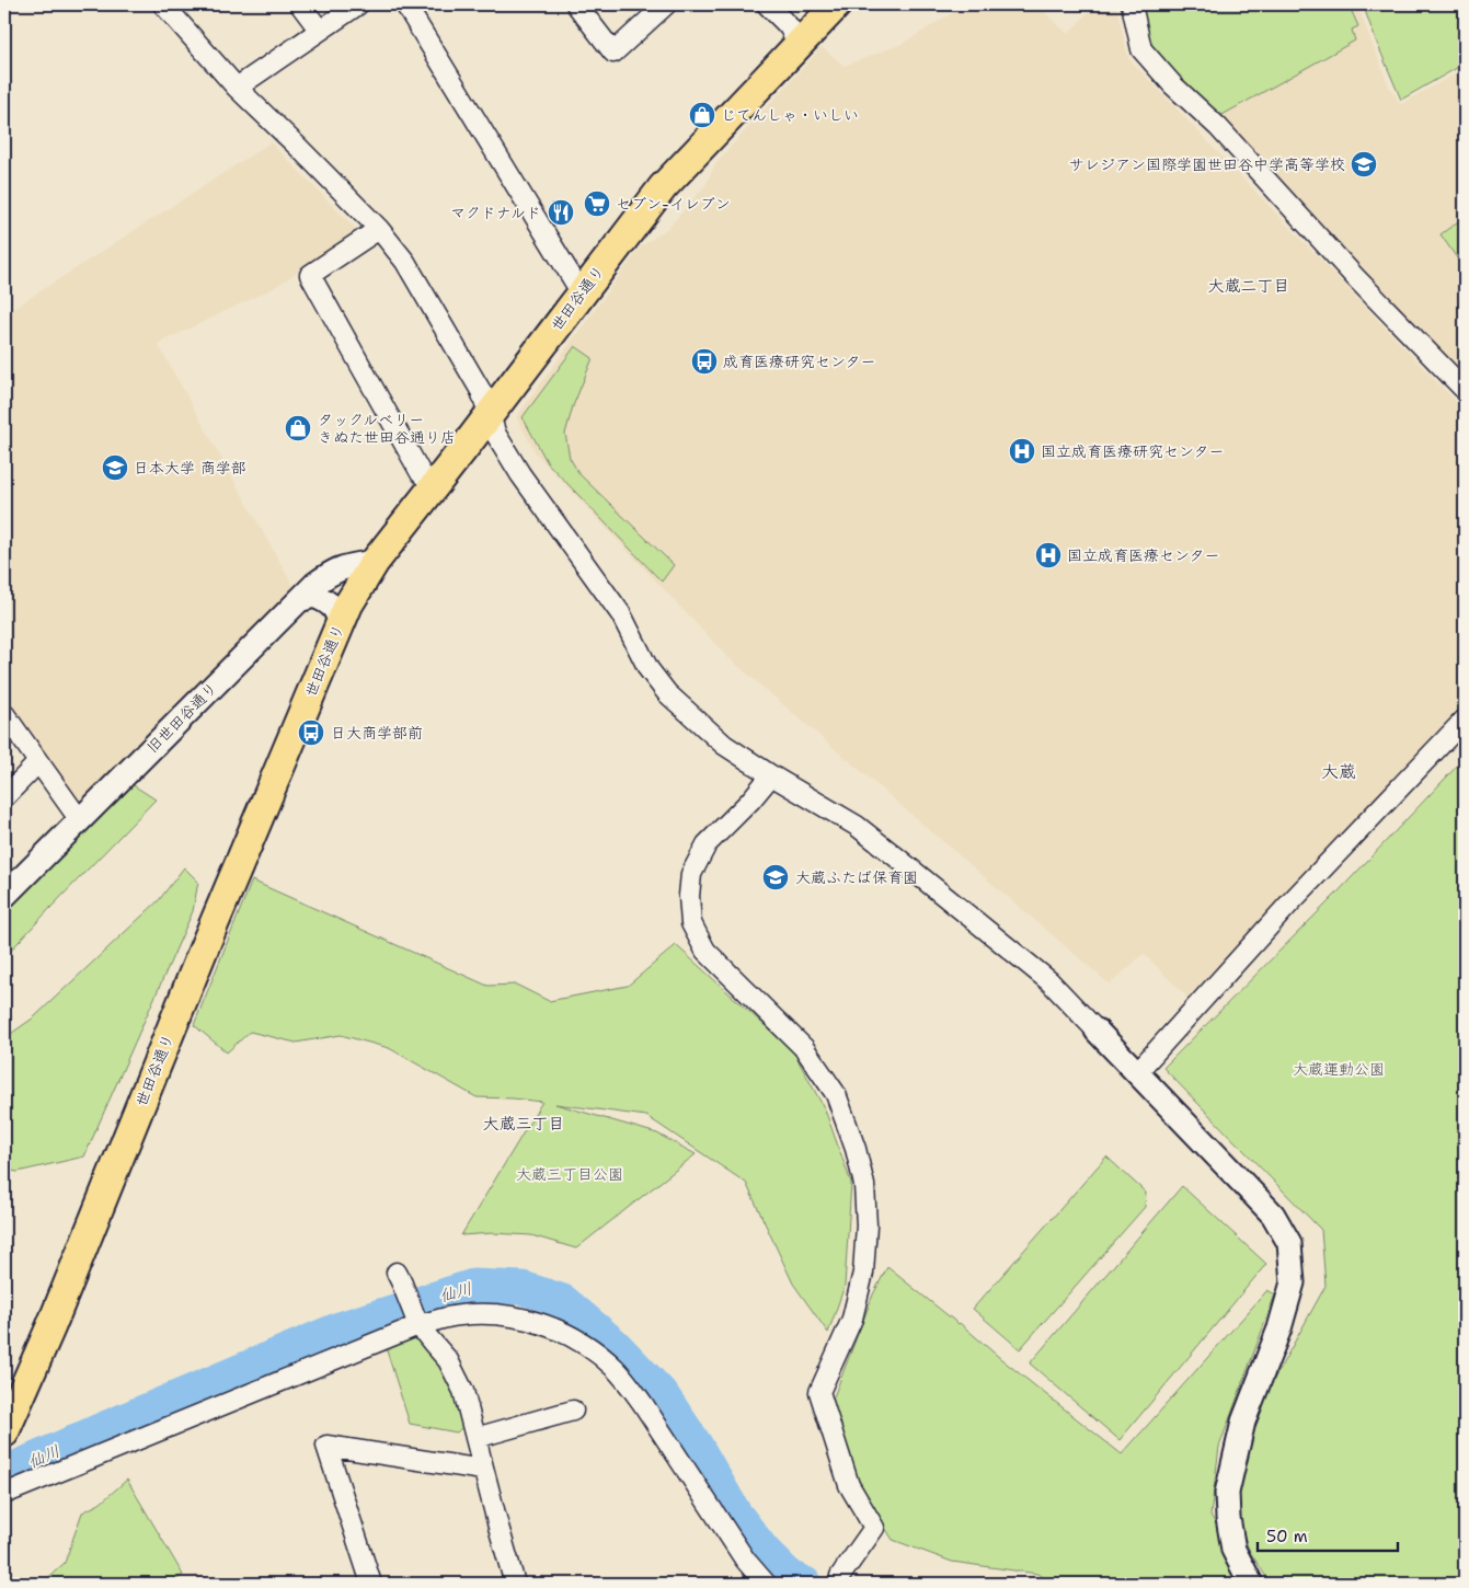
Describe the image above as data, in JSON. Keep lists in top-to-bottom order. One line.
{"streets":{"main road":["世田谷通り"],"street":["旧世田谷通り"]},"crossings":[["世田谷通り","旧世田谷通り"]],"districts":["大蔵二丁目","大蔵","大蔵三丁目"],"water":["仙川"],"parks":["大蔵運動公園","大蔵三丁目公園"],"places":{"shop":["じてんしゃ・いしい","タックルベリー きぬた世田谷通り店"],"school or university":["サレジアン国際学園世田谷中学高等学校","日本大学 商学部","大蔵ふたば保育園"],"supermarket":["セブン-イレブン"],"restaurant":["マクドナルド"],"bus stop":["成育医療研究センター","日大商学部前"],"hospital":["国立成育医療研究センター","国立成育医療センター"]},"scale_bar":"50 m"}
